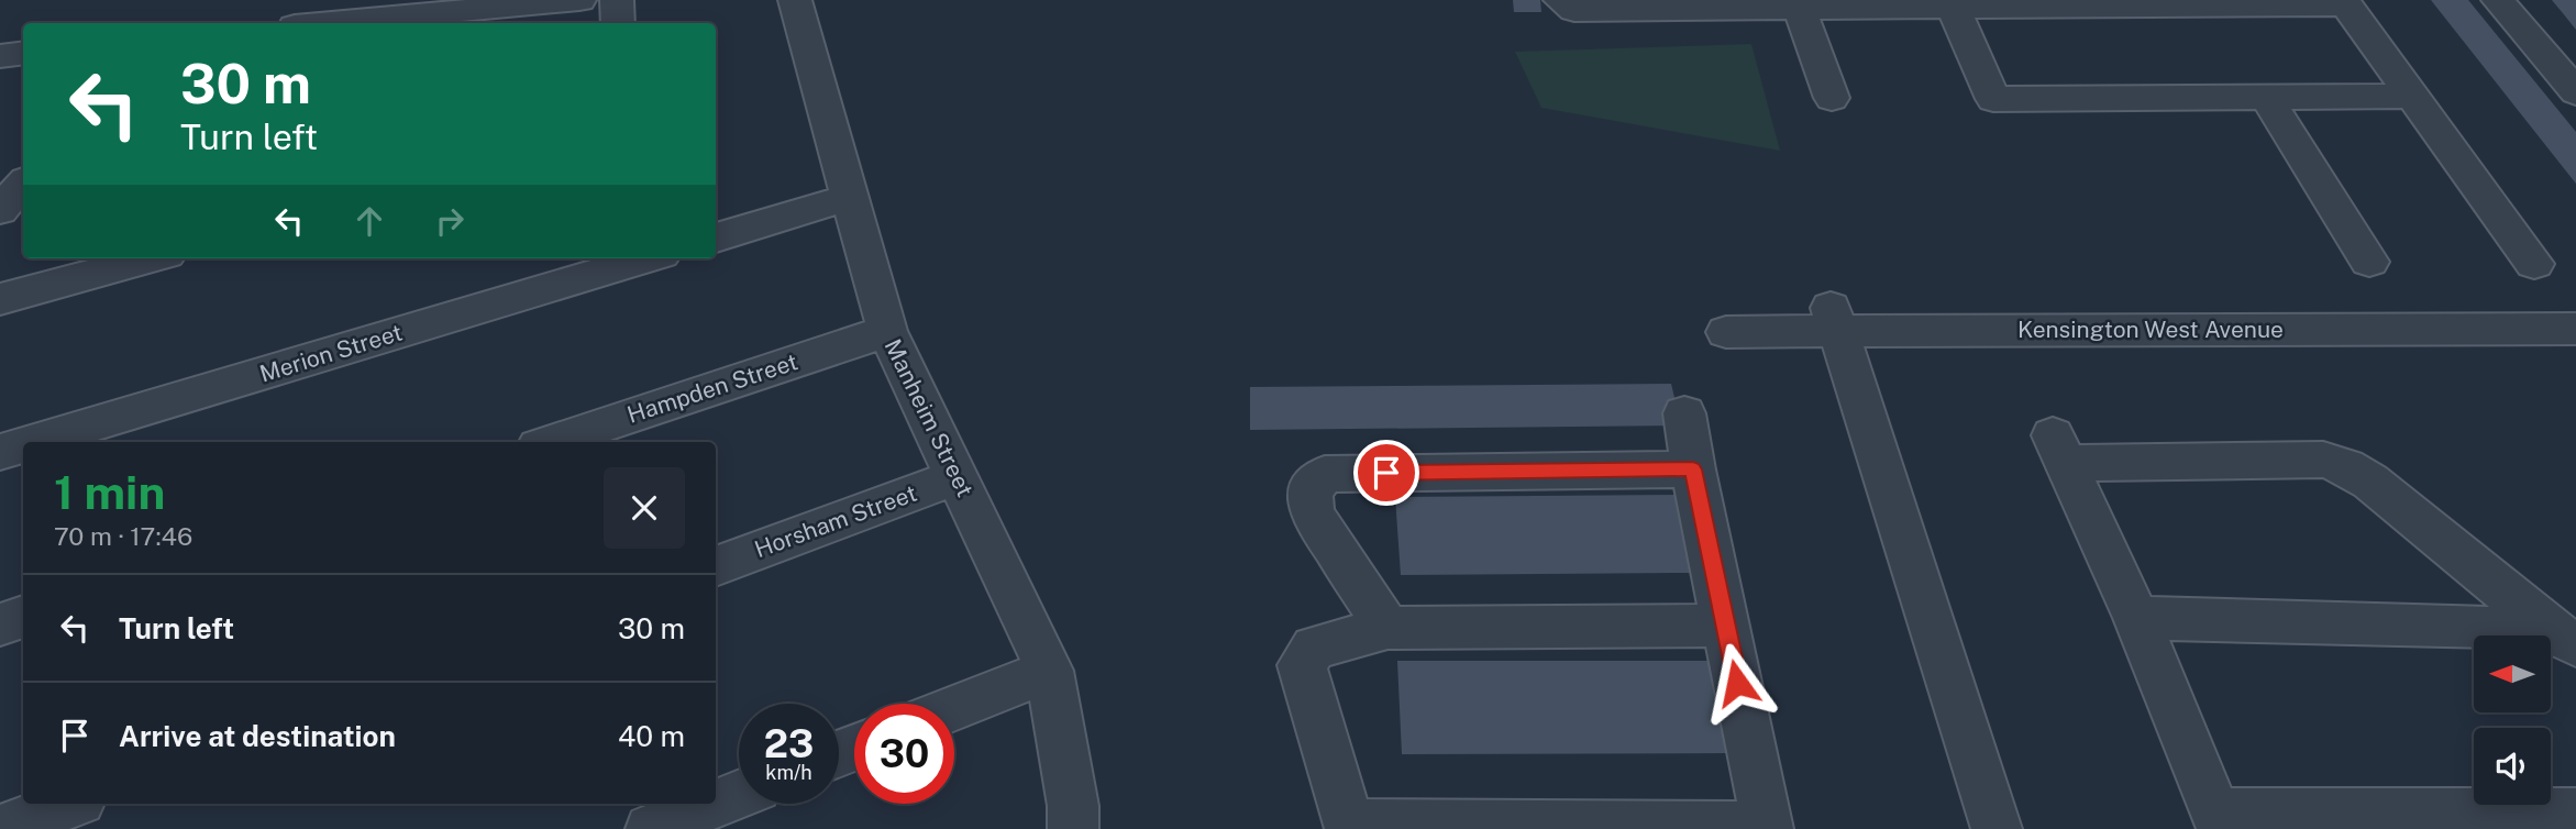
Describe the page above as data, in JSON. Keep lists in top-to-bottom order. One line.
{"streets":{"street":["Kensington West Avenue","Merion Street","Hampden Street","Manheim Street","Horsham Street"]},"crossings":[["Hampden Street","Manheim Street"],["Manheim Street","Horsham Street"]],"north":"left","page":{"turn":["30 m","Turn left"],"heading":["1 min","70 m · 17:46"],"list":[{"name":"Turn left","value":"30 m"},{"name":"Arrive at destination","value":"40 m"}],"speed":"23 km/h","limit":"30"}}
